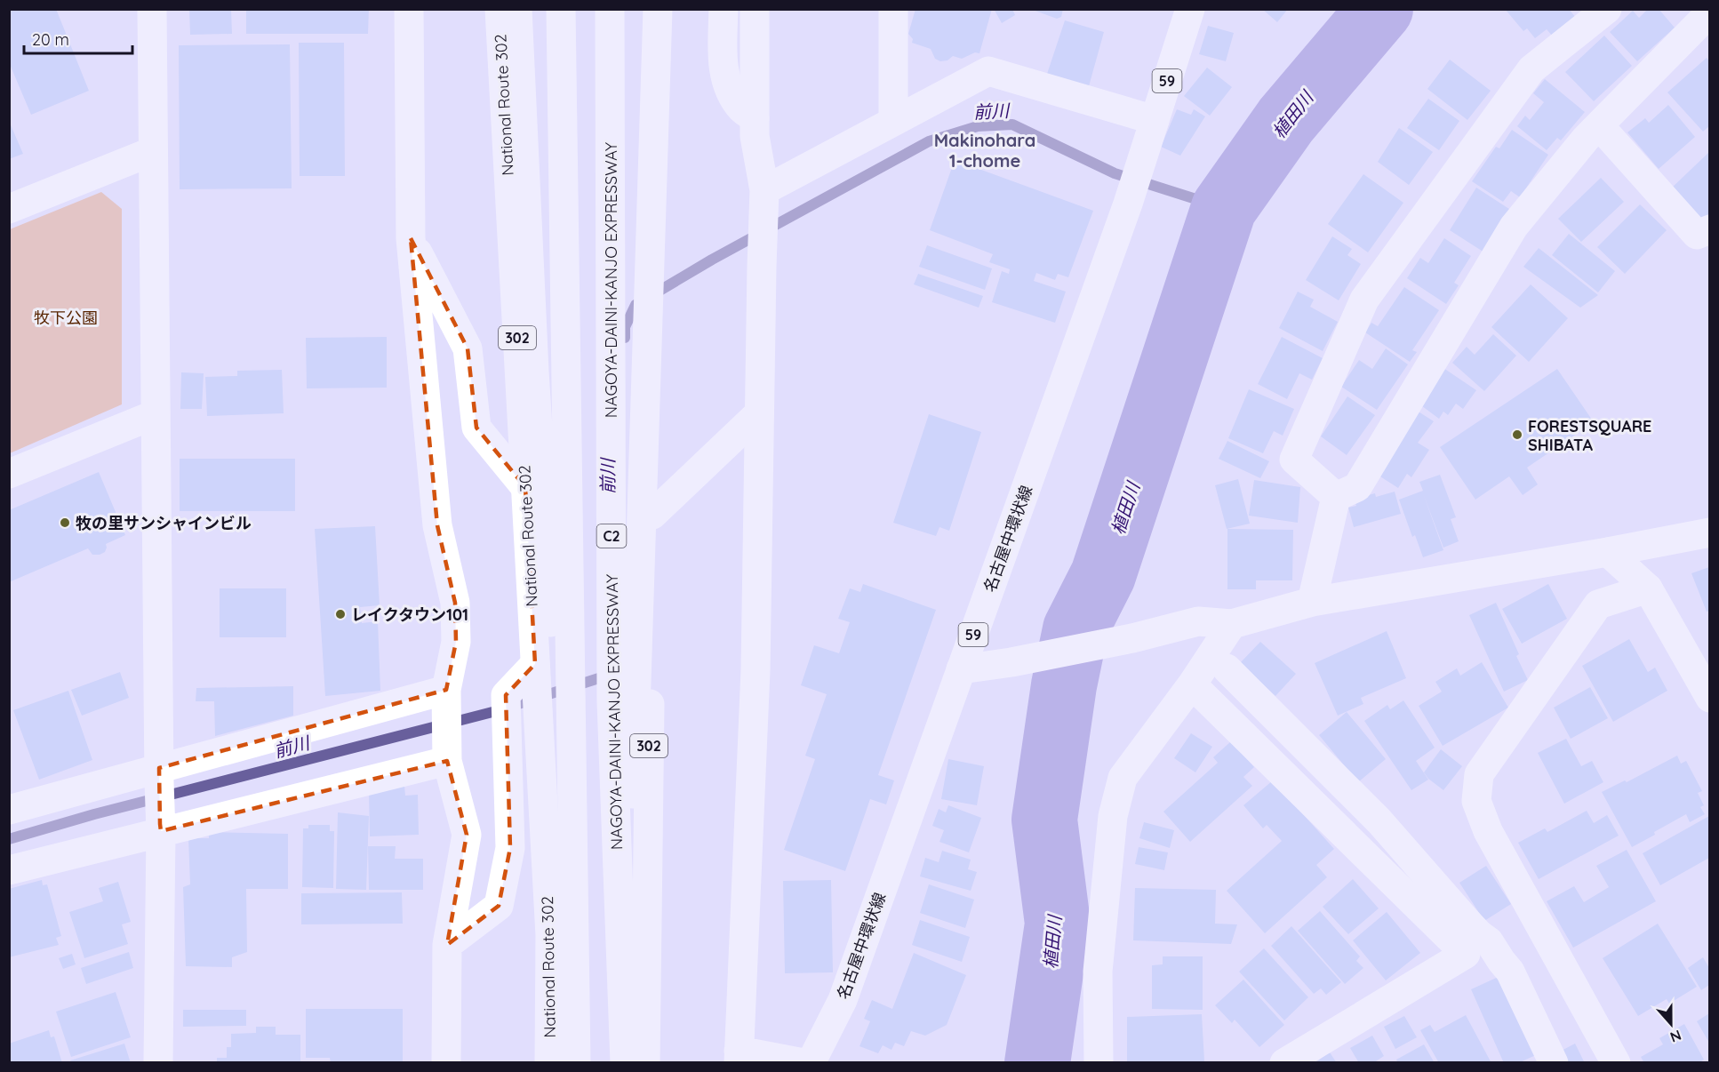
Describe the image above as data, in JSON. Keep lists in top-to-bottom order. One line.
{"streets":{"main road":["59","National Route 302","NAGOYA-DAINI-KANJO EXPRESSWAY","302","C2","名古屋中環状線"]},"crossings":[["NAGOYA-DAINI-KANJO EXPRESSWAY","302"]],"districts":["Makinohara 1-chome"],"water":["前川","植田川"],"parks":["牧下公園"],"places":["FORESTSQUARE SHIBATA","牧の里サンシャインビル","レイクタウン101"],"scale_bar":"20 m","north":"bottom"}
